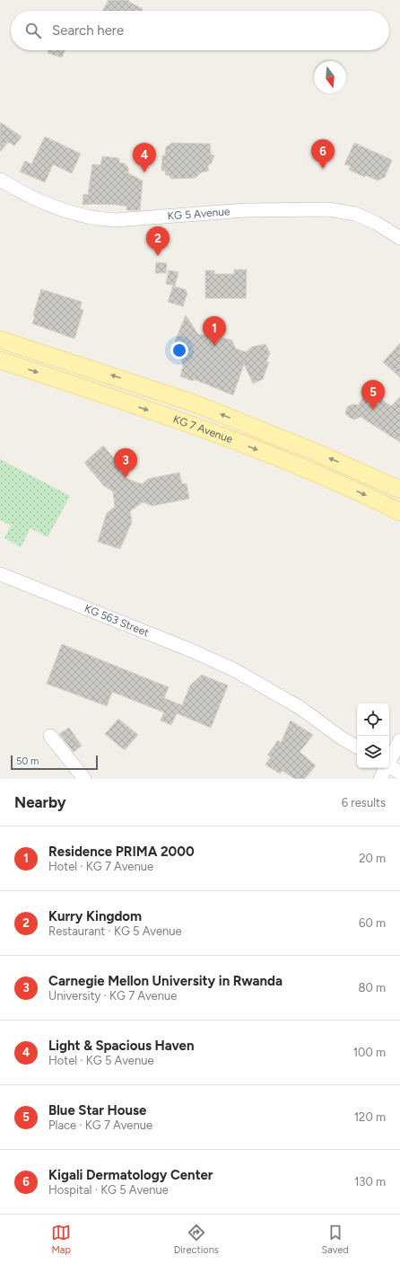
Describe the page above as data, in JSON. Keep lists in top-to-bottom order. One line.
{"streets":{"main road":["KG 7 Avenue"],"street":["KG 5 Avenue","KG 563 Street"]},"scale_bar":"50 m","north":"bottom","page":{"search":"Search here","pins":["6","4","2","1","5","3"],"scale":"50 m","heading":["Nearby","6 results"],"list":[{"mark":"1","name":"Residence PRIMA 2000","note":"Hotel · KG 7 Avenue","value":"20 m"},{"mark":"2","name":"Kurry Kingdom","note":"Restaurant · KG 5 Avenue","value":"60 m"},{"mark":"3","name":"Carnegie Mellon University in Rwanda","note":"University · KG 7 Avenue","value":"80 m"},{"mark":"4","name":"Light & Spacious Haven","note":"Hotel · KG 5 Avenue","value":"100 m"},{"mark":"5","name":"Blue Star House","note":"Place · KG 7 Avenue","value":"120 m"},{"mark":"6","name":"Kigali Dermatology Center","note":"Hospital · KG 5 Avenue","value":"130 m"}],"nav":["Map","Directions","Saved"]}}
